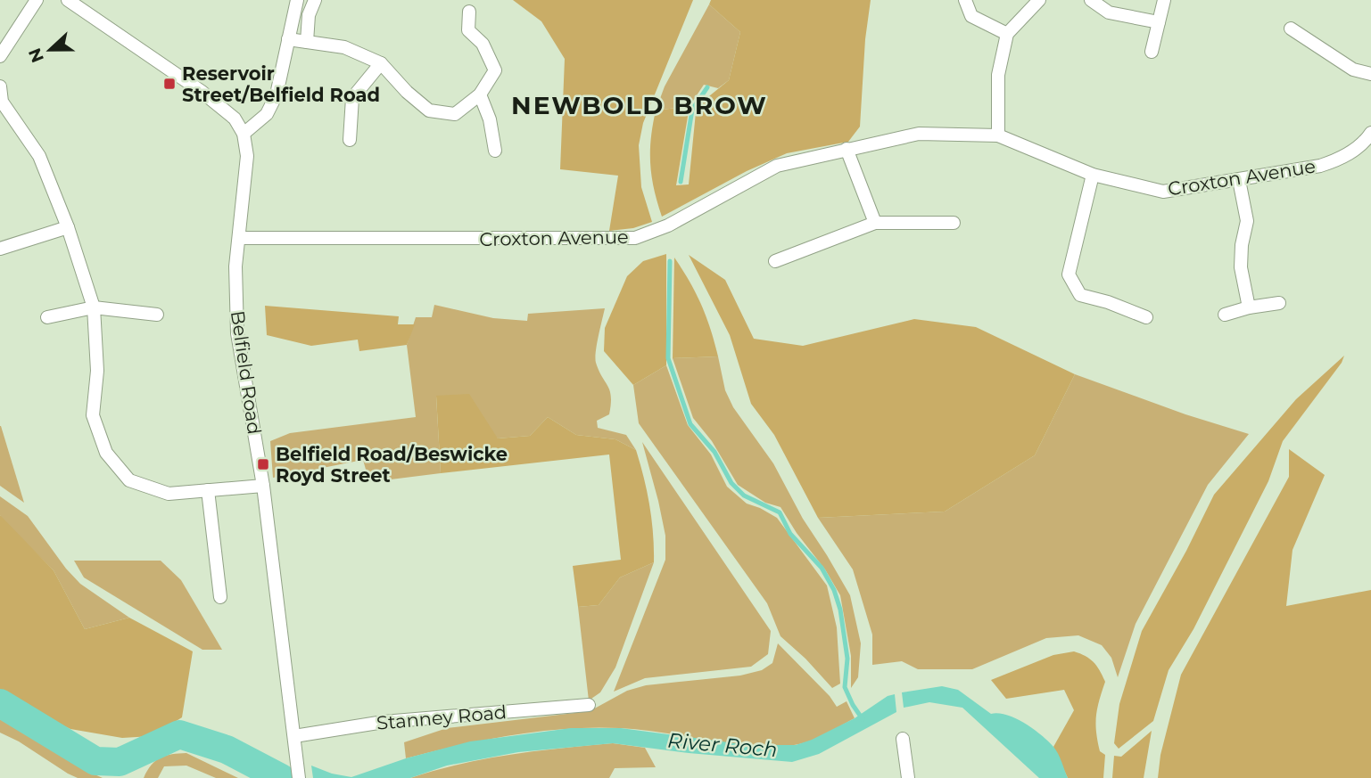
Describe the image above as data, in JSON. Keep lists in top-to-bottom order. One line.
{"streets":{"street":["Croxton Avenue","Belfield Road","Stanney Road"]},"crossings":[["Croxton Avenue","Belfield Road"],["Belfield Road","Stanney Road"]],"districts":["NEWBOLD BROW"],"water":["River Roch"],"places":{"transit":["Reservoir Street/Belfield Road","Belfield Road/Beswicke Royd Street"]},"north":"left"}
